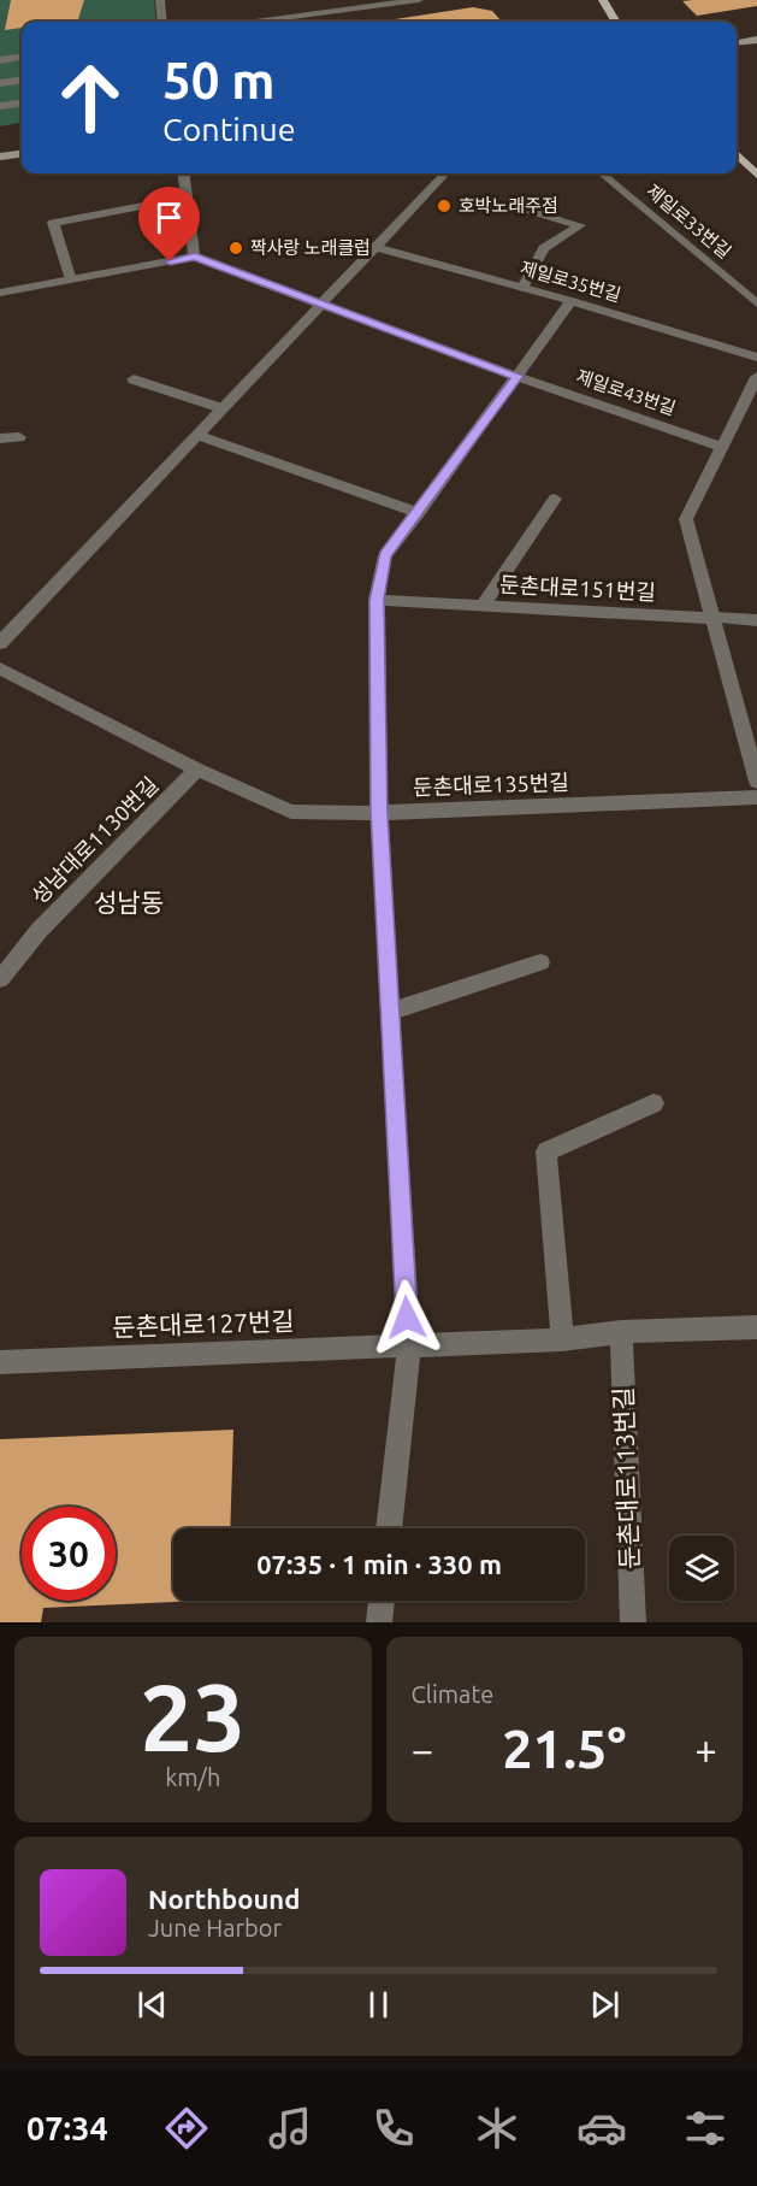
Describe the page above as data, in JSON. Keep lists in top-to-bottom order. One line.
{"streets":{"street":["제일로33번길","제일로35번길","제일로43번길","둔촌대로151번길","둔촌대로135번길","성남대로1130번길","둔촌대로127번길","둔촌대로113번길"]},"crossings":[["둔촌대로135번길","성남대로1130번길"],["둔촌대로127번길","둔촌대로113번길"]],"districts":["성남동"],"places":["호박노래주점","짝사랑 노래클럽"],"page":{"turn":["50 m","Continue"],"limit":"30","trip":"07:35 · 1 min · 330 m","tile":[["23","km/h"],"Climate"],"heat":["−","21.5°","+"],"song":["Northbound","June Harbor"],"tabs":"07:34"}}
